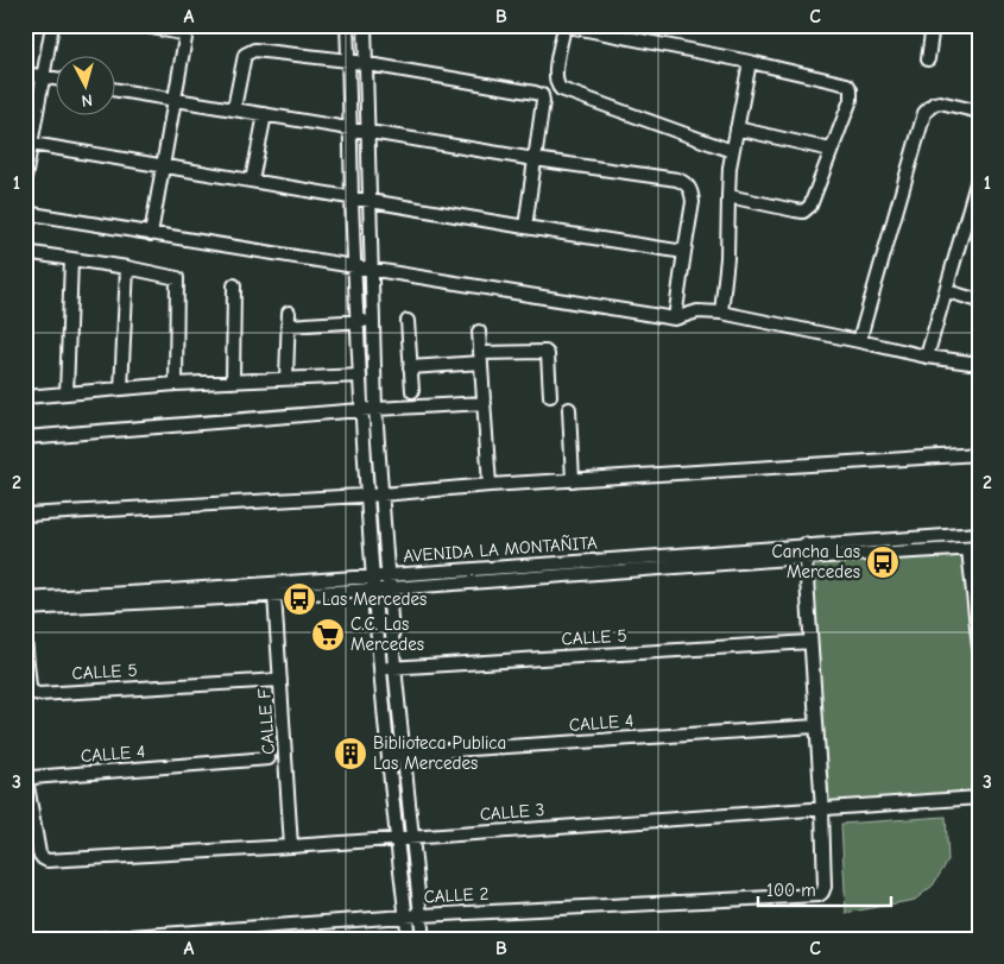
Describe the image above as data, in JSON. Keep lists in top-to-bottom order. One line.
{"streets":{"street":["AVENIDA LA MONTAÑITA","CALLE 5","CALLE F","CALLE 4","CALLE 3","CALLE 2"]},"crossings":[["AVENIDA LA MONTAÑITA","CALLE F"],["CALLE 5","CALLE F"],["CALLE F","CALLE 3"],["CALLE 4","CALLE 3"],["CALLE 3","CALLE 2"]],"places":{"bus stop":["Cancha Las Mercedes","Las Mercedes"],"supermarket":["C.C. Las Mercedes"],"building":["Biblioteca Publica Las Mercedes"]},"scale_bar":"100 m","north":"bottom","grid":{"columns":["A","B","C"],"rows":["1","2","3"]}}
